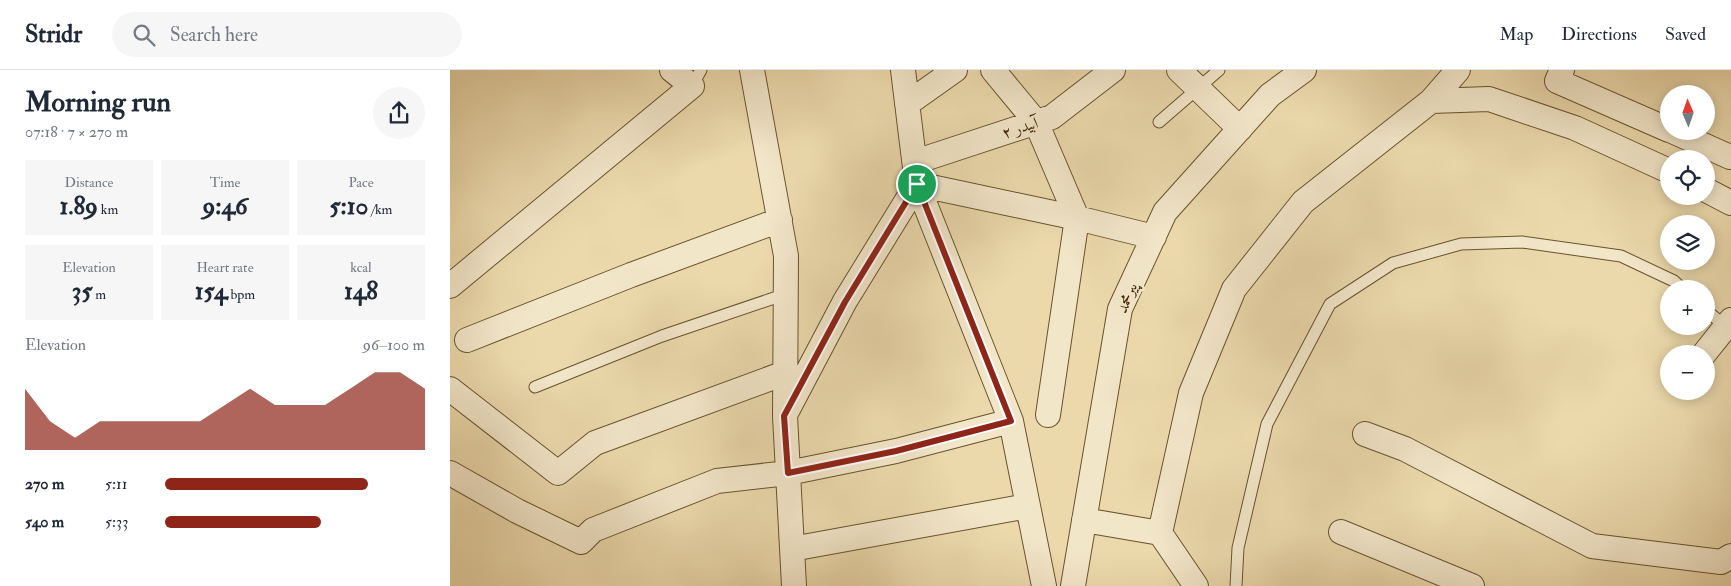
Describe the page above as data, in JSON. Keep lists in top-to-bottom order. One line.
{"streets":{"street":["آبیدر ۲","پیرمحمد"]},"north":"top","page":{"header":"Stridr","search":"Search here","nav":["Map","Directions","Saved"],"heading":["Morning run","07:18 · 7 × 270 m"],"map_buttons":["+","−"],"stats":[["Distance","1.89 km"],["Time","9:46"],["Pace","5:10 /km"],["Elevation","35 m"],["Heart rate","154 bpm"],["kcal","148"]],"chart":["Elevation","96–100 m"],"list":[{"name":"270 m","note":"5:11"},{"name":"540 m","note":"5:33"}]}}
